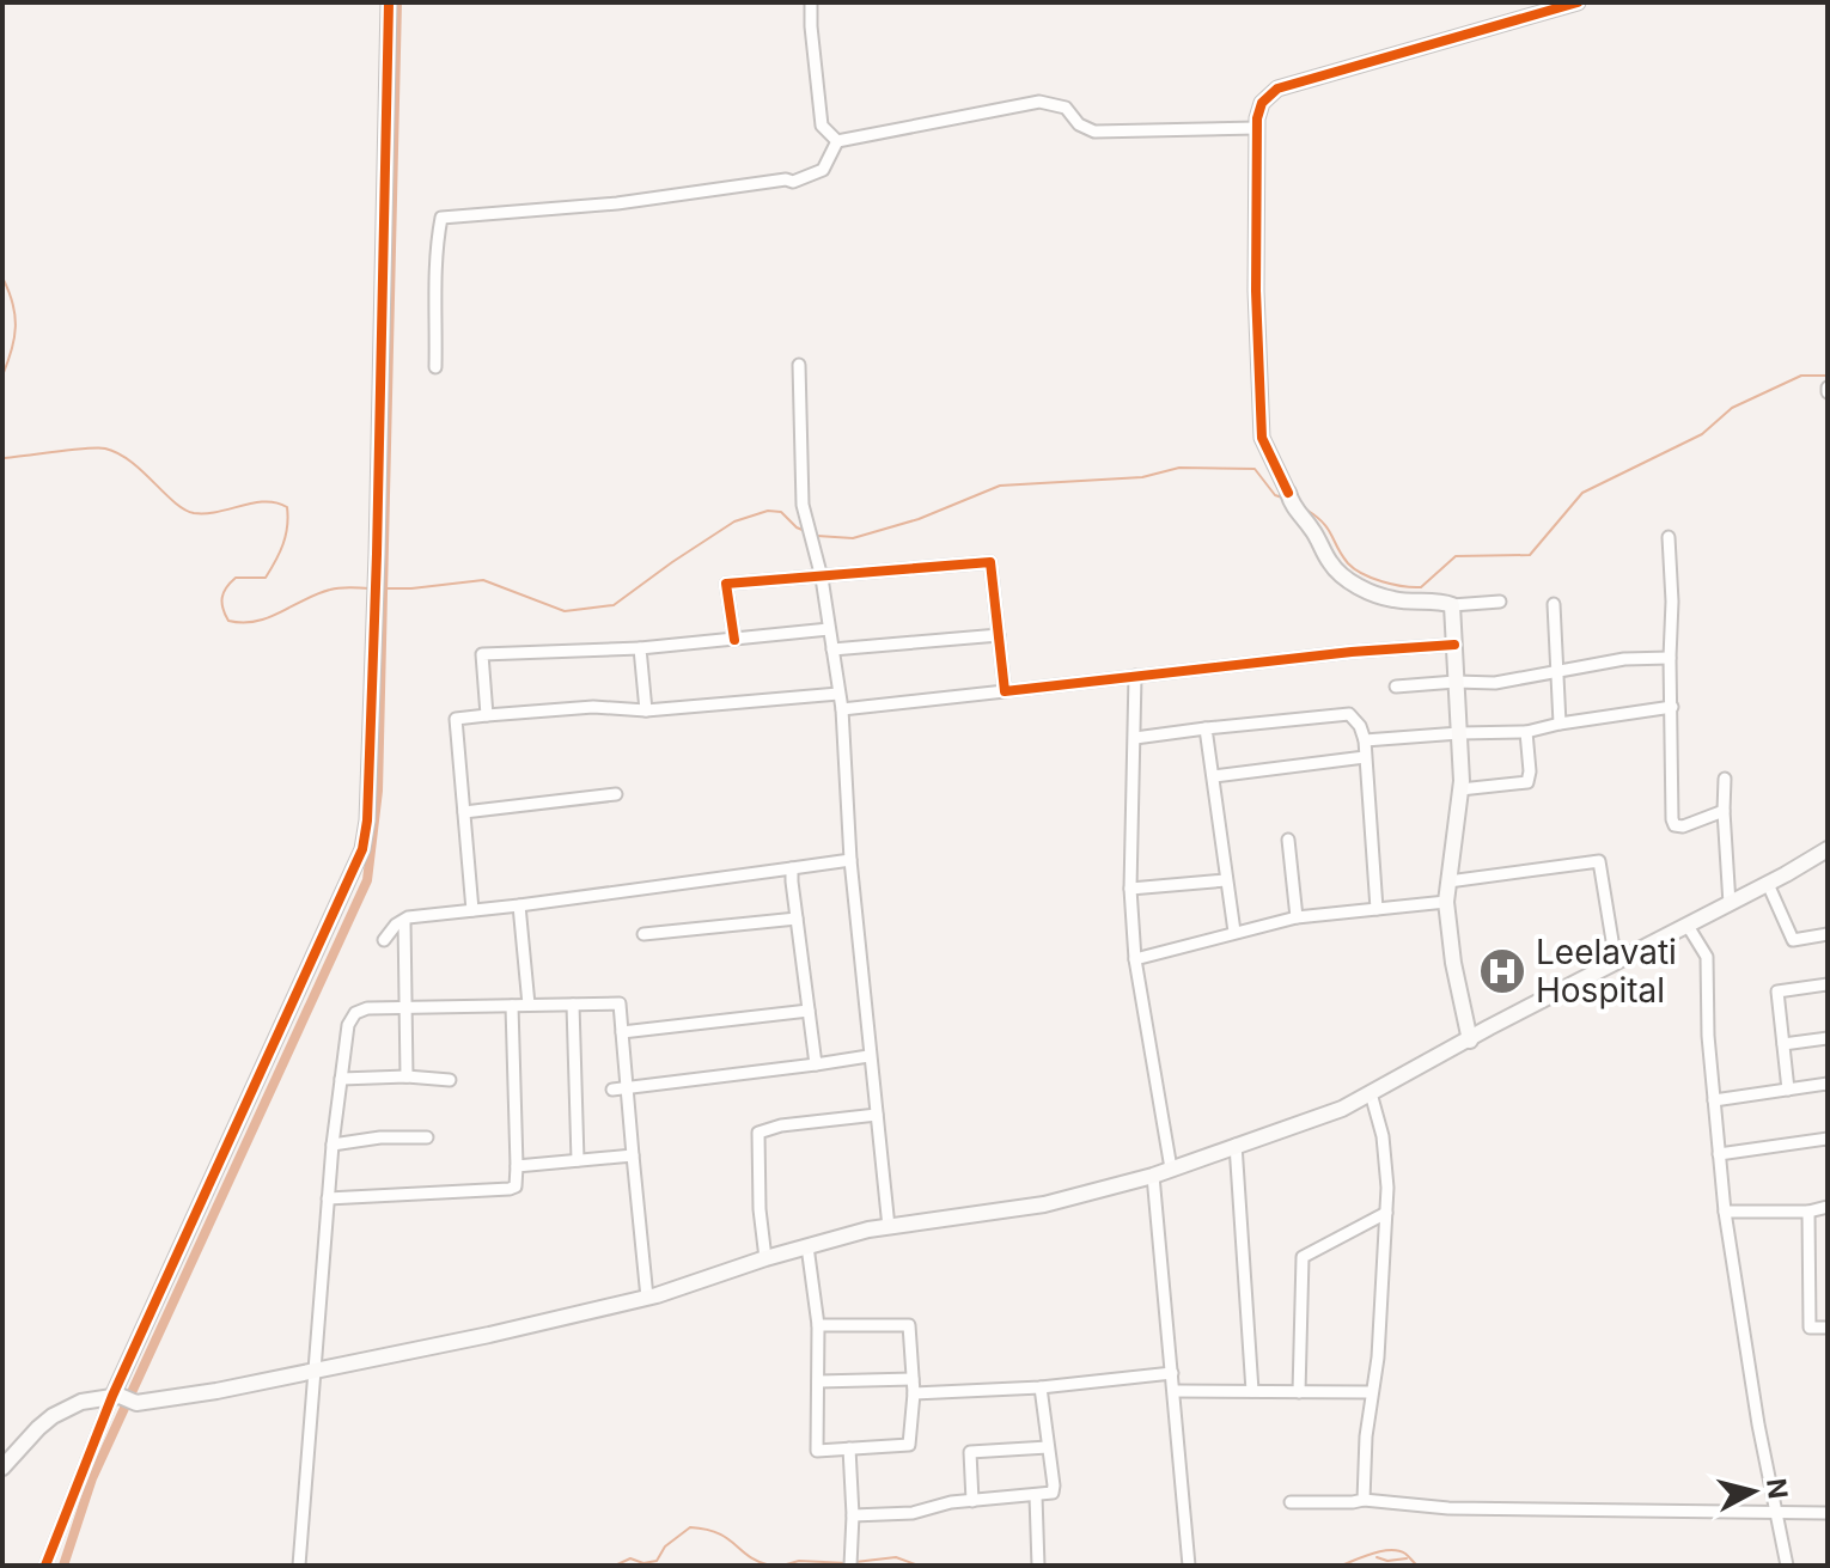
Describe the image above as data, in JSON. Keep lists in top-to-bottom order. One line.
{"places":{"hospital":["Leelavati Hospital"]},"north":"right"}
